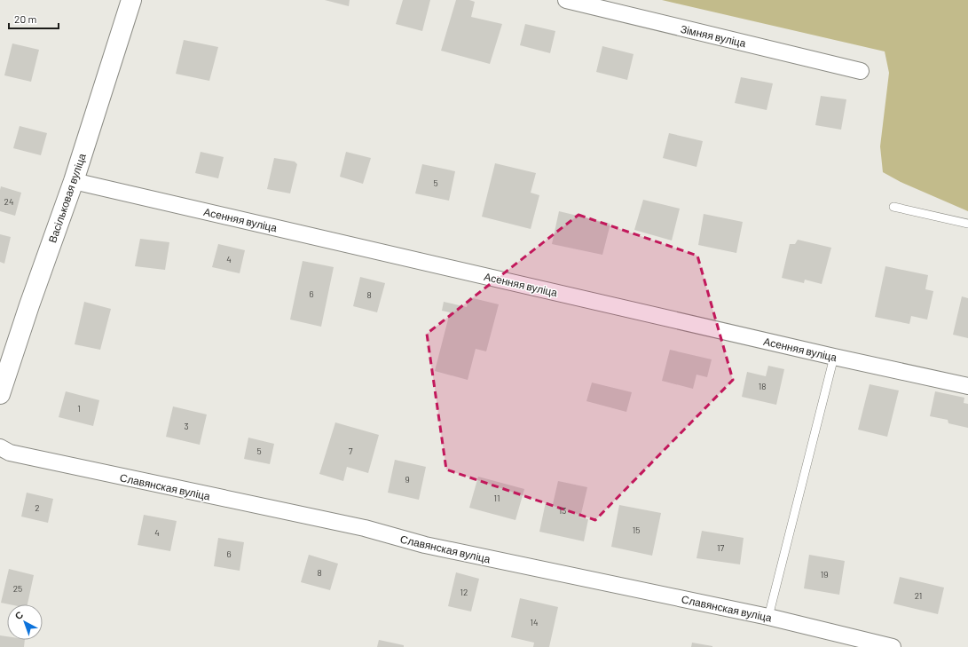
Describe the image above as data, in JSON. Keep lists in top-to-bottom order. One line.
{"streets":{"street":["Зімняя вуліца","Васільковая вуліца","Асенняя вуліца","Славянская вуліца"]},"crossings":[["Васільковая вуліца","Асенняя вуліца"]],"house_numbers":["5","24","4","6","8","18","1","3","5","7","9","11","2","13","15","4","17","6","8","19","25","12","21","14"],"scale_bar":"20 m","north":"top left"}
